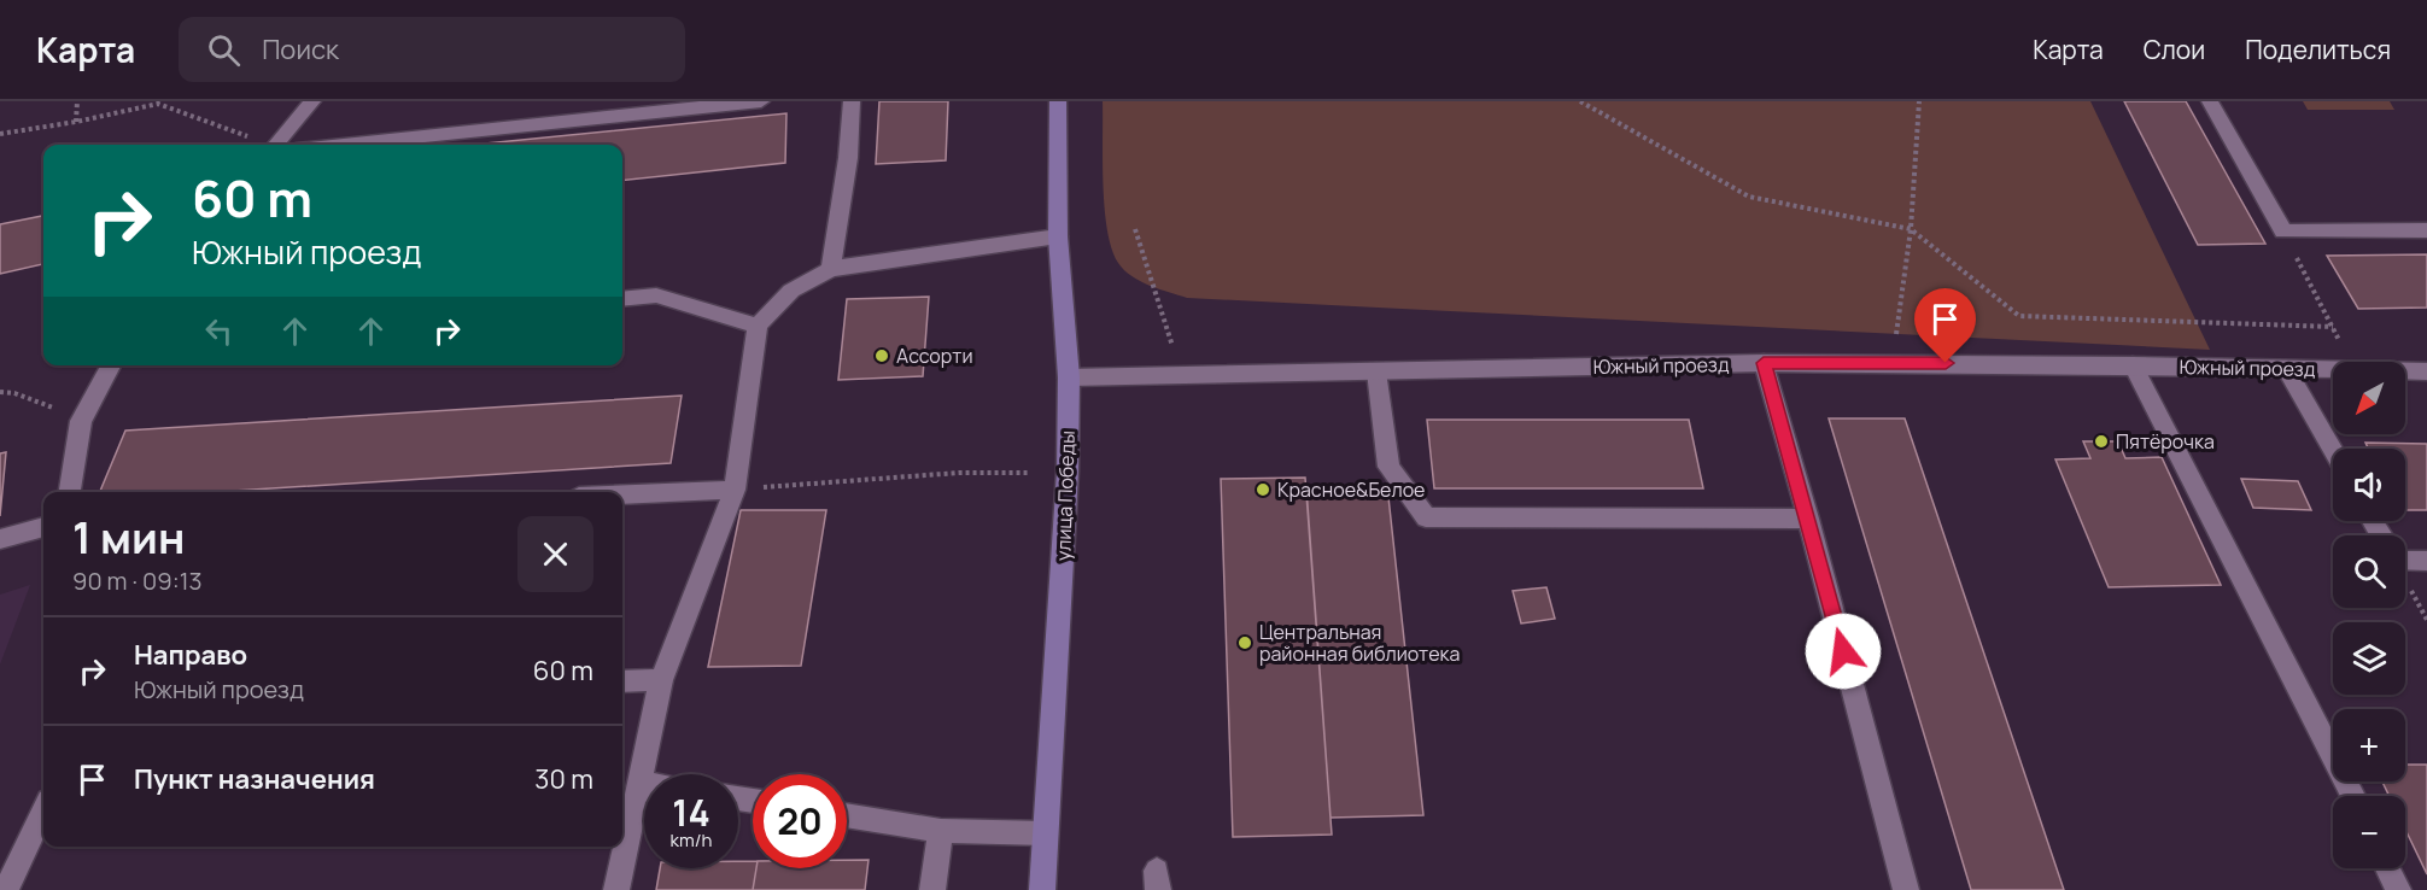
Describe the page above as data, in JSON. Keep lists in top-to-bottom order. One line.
{"streets":{"street":["Южный проезд","улица Победы"]},"crossings":[["Южный проезд","улица Победы"]],"places":["Ассорти","Пятёрочка","Красное&Белое","Центральная районная библиотека"],"north":"bottom left","page":{"header":"Карта","search":"Поиск","nav":["Карта","Слои","Поделиться"],"turn":["60 m","Южный проезд"],"map_buttons":["+","−"],"heading":["1 мин","90 m · 09:13"],"list":[{"name":"Направо","note":"Южный проезд","value":"60 m"},{"name":"Пункт назначения","value":"30 m"}],"speed":"14 km/h","limit":"20"}}
